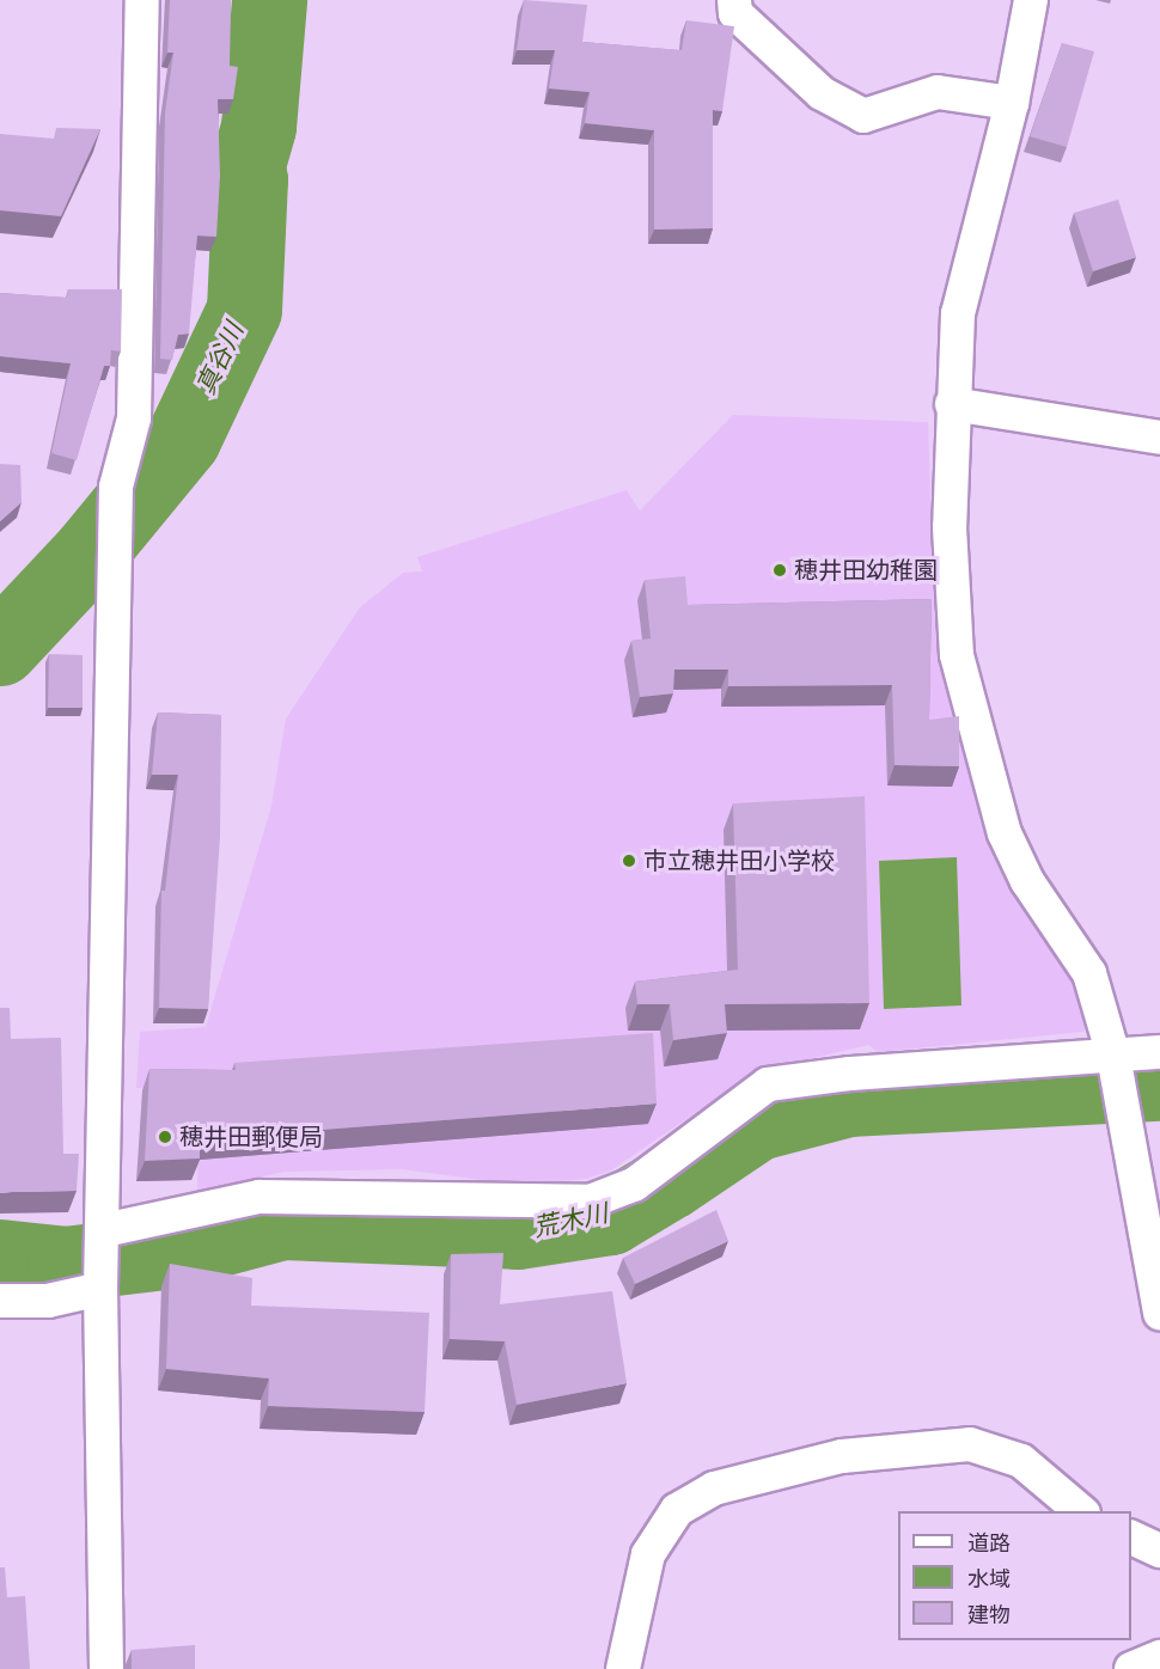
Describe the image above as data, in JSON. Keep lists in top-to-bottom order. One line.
{"water":["真谷川","荒木川"],"places":["穂井田幼稚園","市立穂井田小学校","穂井田郵便局"],"legend":["道路","水域","建物"]}
